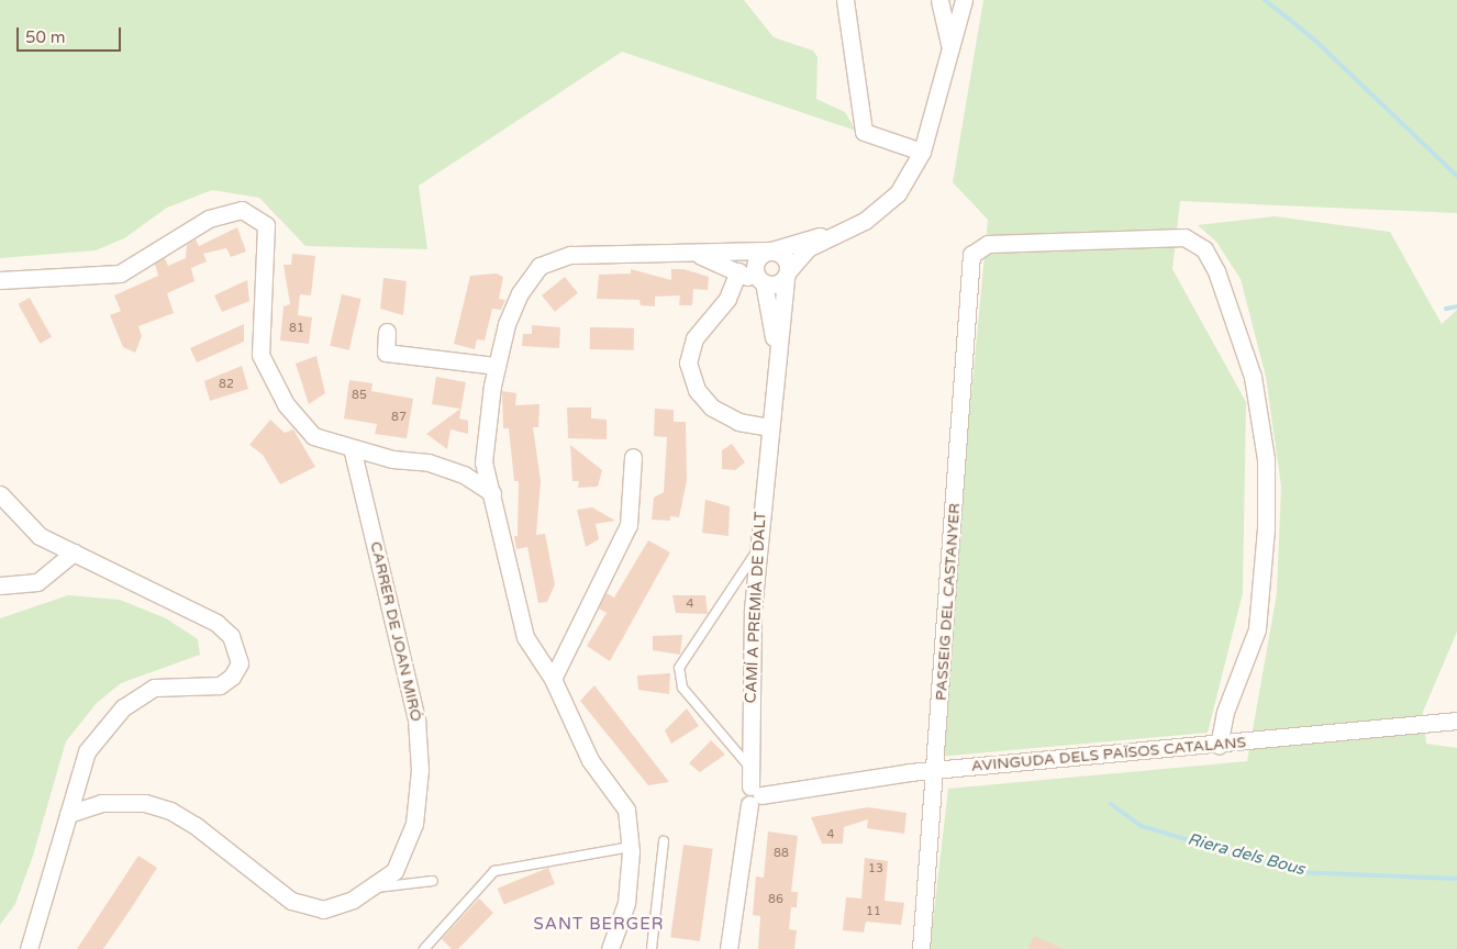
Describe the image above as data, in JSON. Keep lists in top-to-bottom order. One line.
{"streets":{"street":["PASSEIG DEL CASTANYER","CAMÍ A PREMIÀ DE DALT","CARRER DE JOAN MIRÓ","AVINGUDA DELS PAÏSOS CATALANS"]},"crossings":[["PASSEIG DEL CASTANYER","AVINGUDA DELS PAÏSOS CATALANS"],["CAMÍ A PREMIÀ DE DALT","AVINGUDA DELS PAÏSOS CATALANS"]],"districts":["SANT BERGER"],"water":["Riera dels Bous"],"house_numbers":["81","82","85","87","4","4","88","13","86","11"],"scale_bar":"50 m"}
